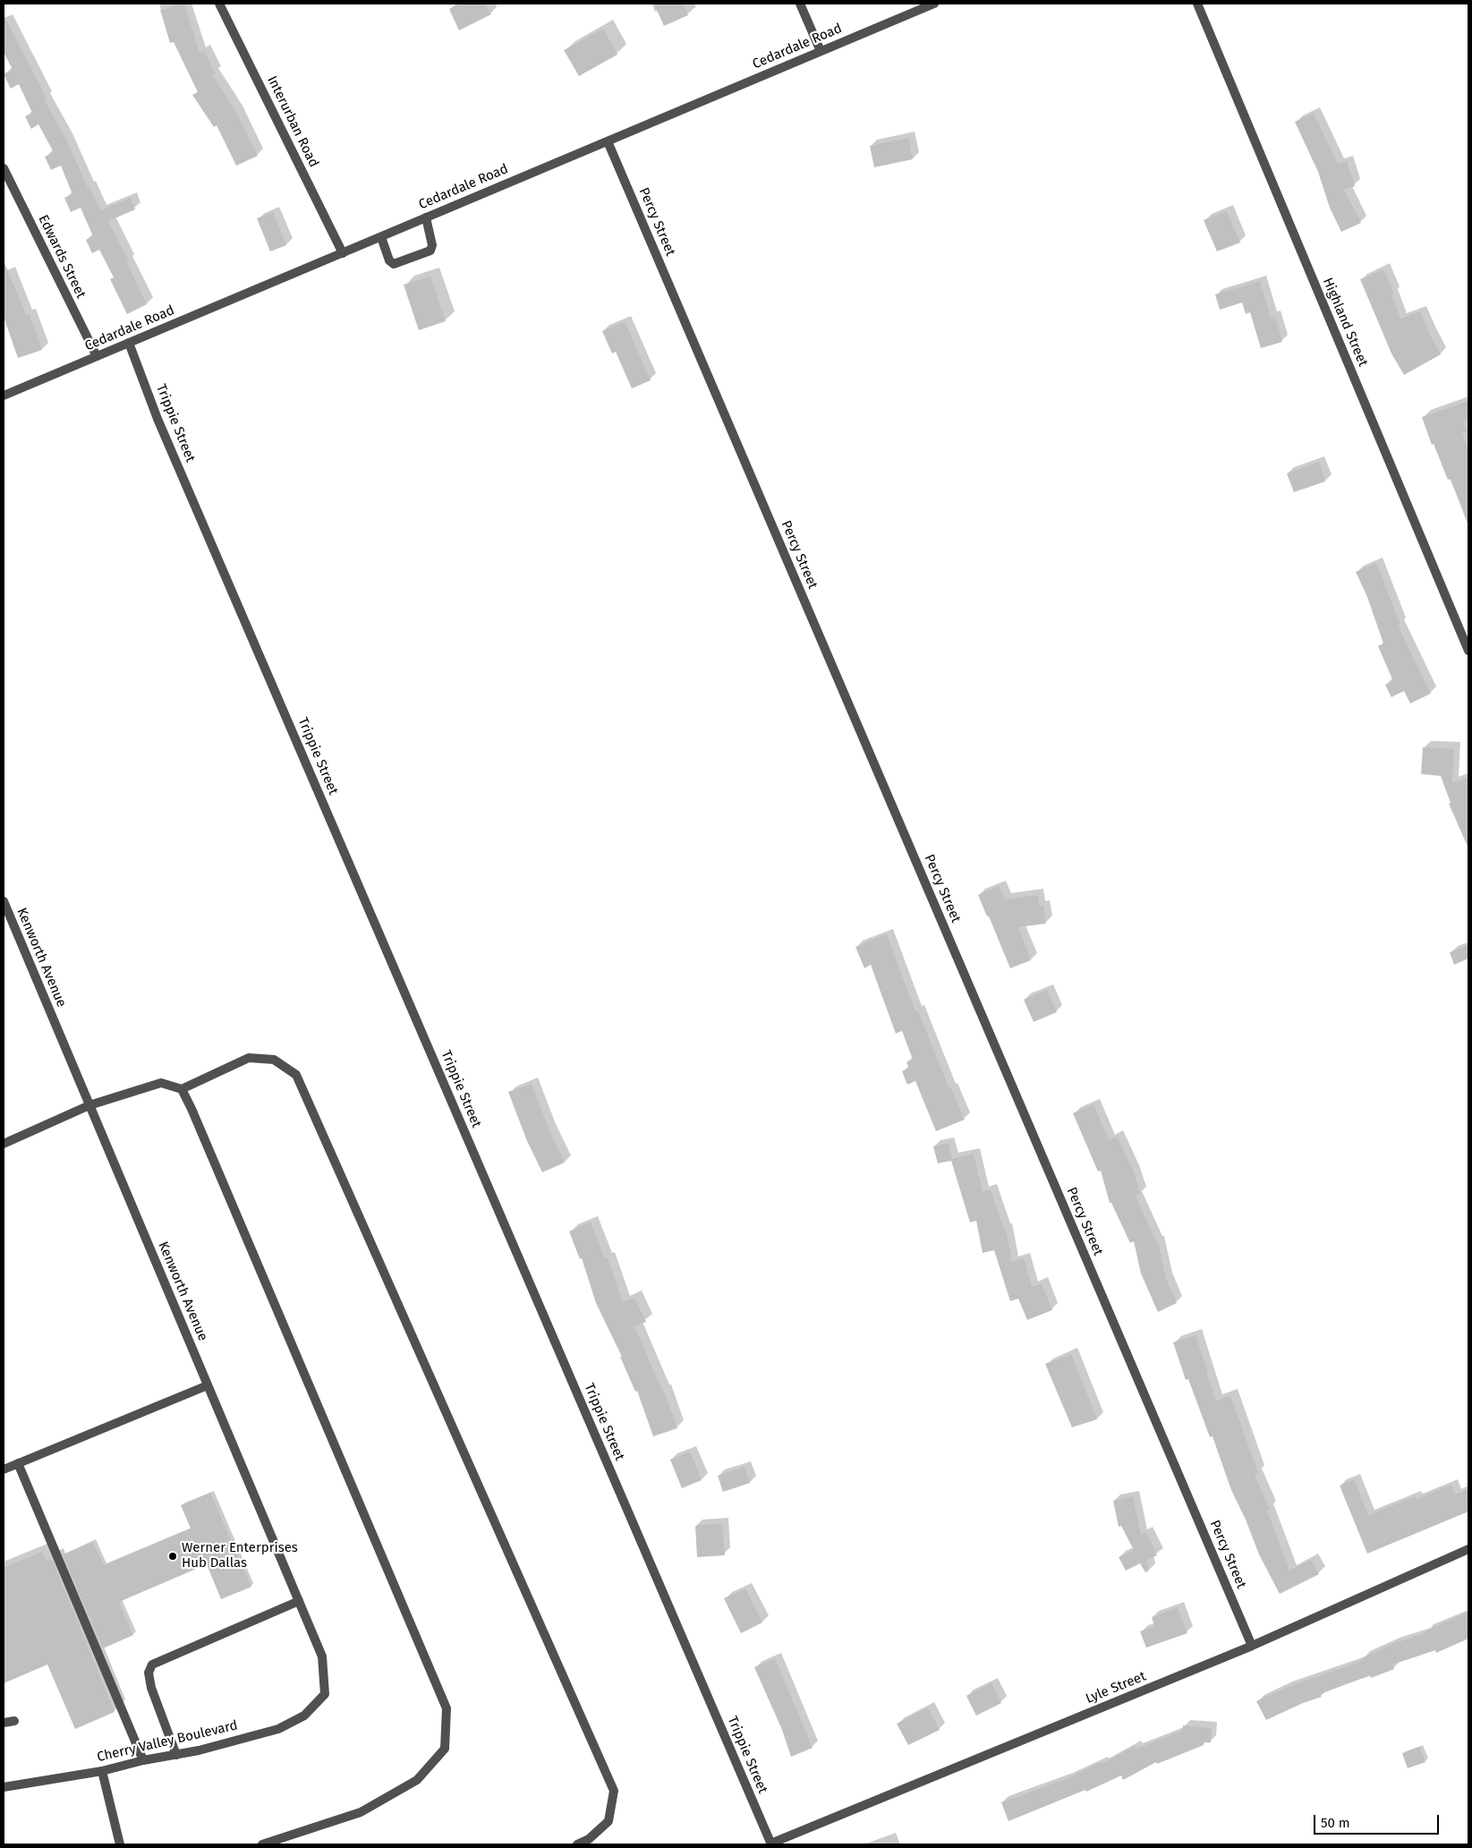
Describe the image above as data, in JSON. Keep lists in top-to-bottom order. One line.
{"streets":{"street":["Cedardale Road","Interurban Road","Percy Street","Edwards Street","Highland Street","Trippie Street","Kenworth Avenue","Lyle Street","Cherry Valley Boulevard"]},"crossings":[["Cedardale Road","Interurban Road"],["Cedardale Road","Percy Street"],["Cedardale Road","Edwards Street"],["Cedardale Road","Trippie Street"],["Percy Street","Lyle Street"],["Trippie Street","Lyle Street"],["Kenworth Avenue","Cherry Valley Boulevard"]],"places":["Werner Enterprises Hub Dallas"],"scale_bar":"50 m"}
